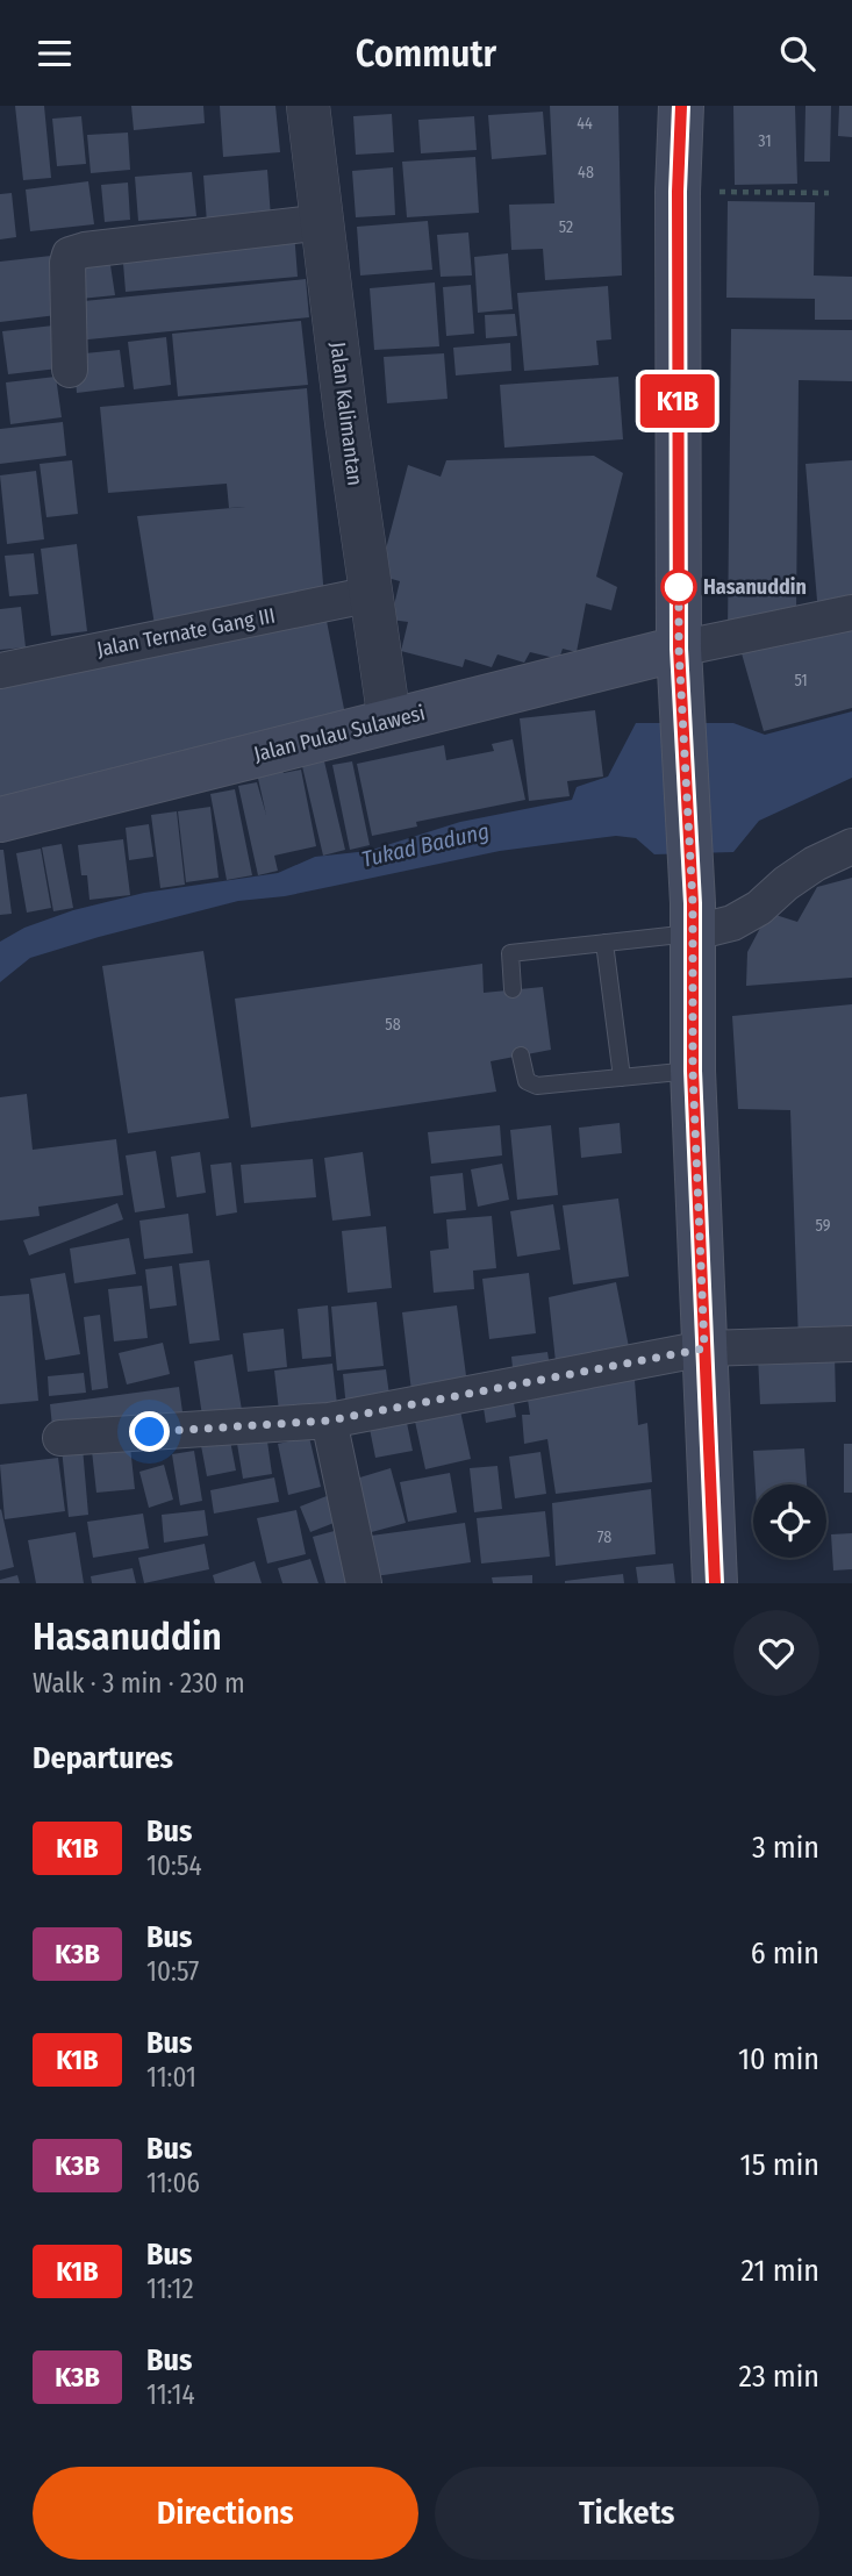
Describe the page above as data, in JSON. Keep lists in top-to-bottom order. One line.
{"streets":{"main road":["Jalan Pulau Sulawesi"],"street":["Jalan Kalimantan","Jalan Ternate Gang III"]},"crossings":[["Jalan Kalimantan","Jalan Ternate Gang III"],["Jalan Kalimantan","Jalan Pulau Sulawesi"]],"water":["Tukad Badung"],"places":["Hasanuddin"],"lines":["bus line K1B"],"house_numbers":["44","31","48","52","51","58","59","78"],"page":{"header":"Commutr","on_map":"K1B","heading":[["Hasanuddin","Walk · 3 min · 230 m"],"Departures"],"list":[{"mark":"K1B","name":"Bus","note":"10:54","value":"3 min"},{"mark":"K3B","name":"Bus","note":"10:57","value":"6 min"},{"mark":"K1B","name":"Bus","note":"11:01","value":"10 min"},{"mark":"K3B","name":"Bus","note":"11:06","value":"15 min"},{"mark":"K1B","name":"Bus","note":"11:12","value":"21 min"},{"mark":"K3B","name":"Bus","note":"11:14","value":"23 min"}],"buttons":["Directions","Tickets"]}}
